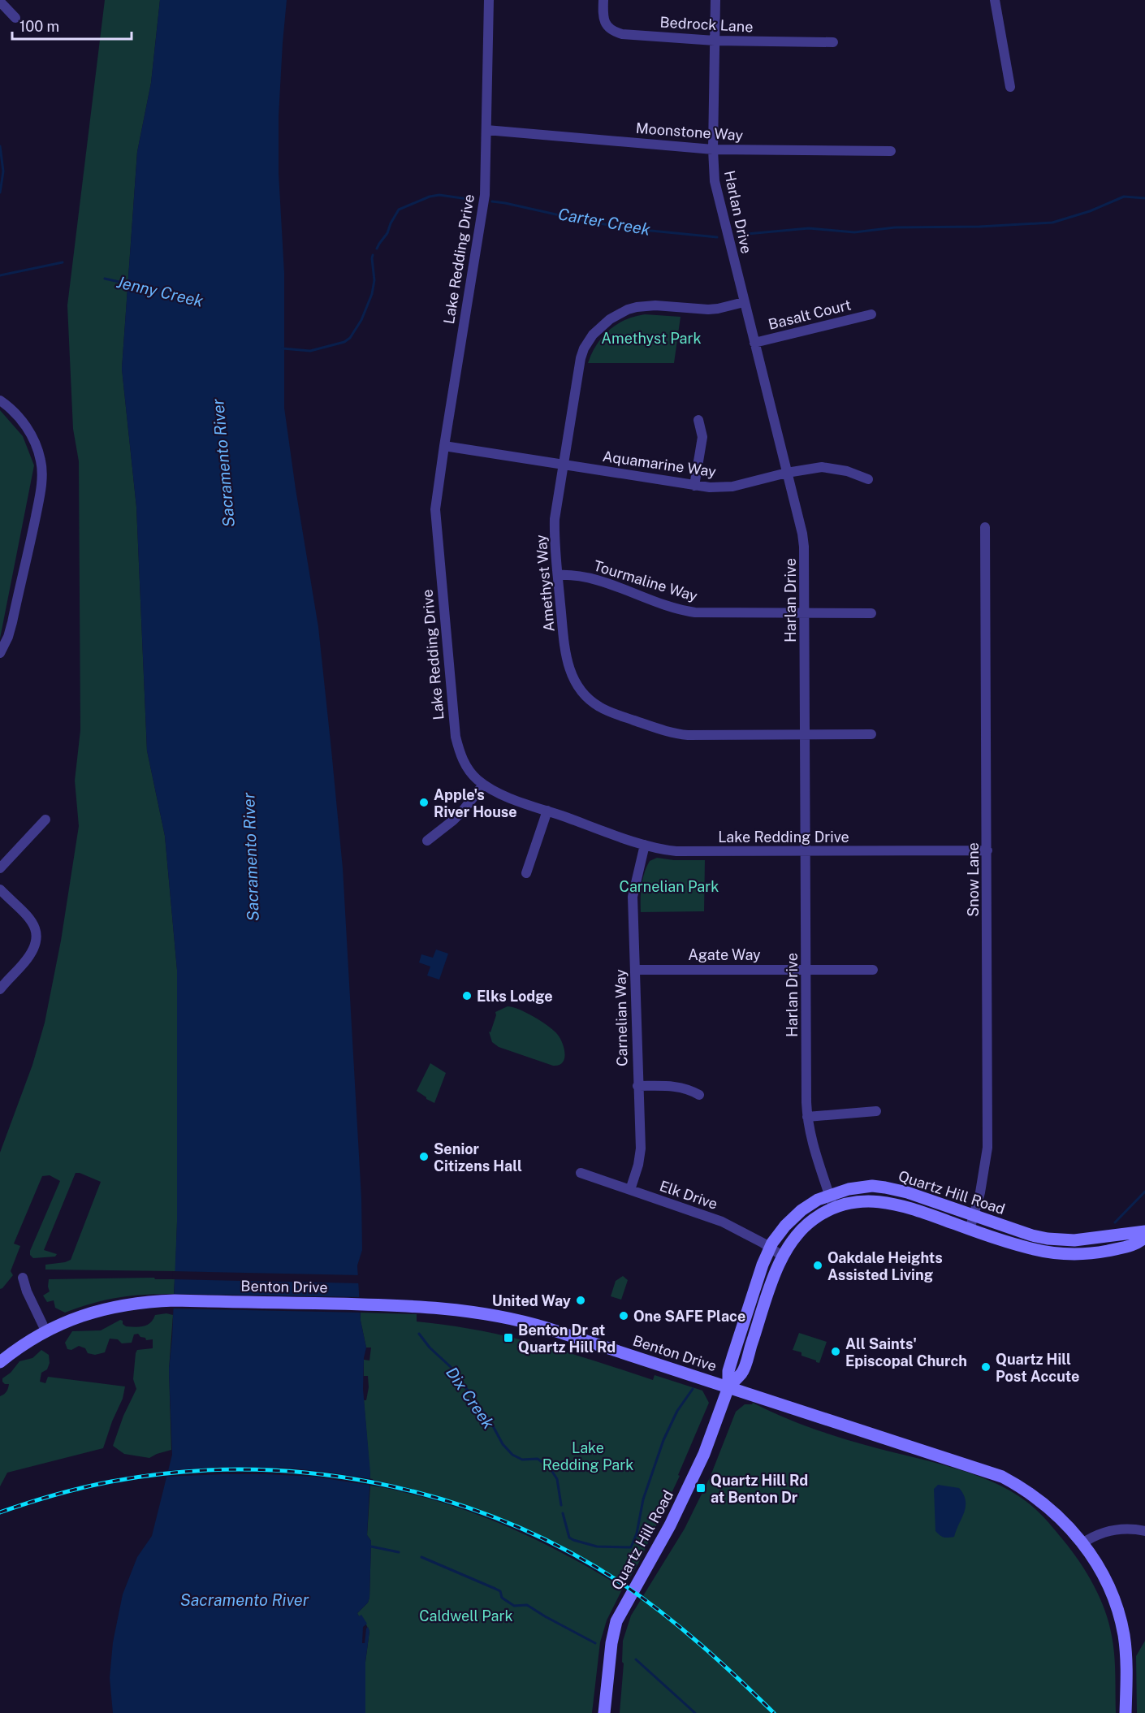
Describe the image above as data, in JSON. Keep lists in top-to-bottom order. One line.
{"streets":{"main road":["Quartz Hill Road","Benton Drive"],"street":["Bedrock Lane","Moonstone Way","Harlan Drive","Lake Redding Drive","Basalt Court","Aquamarine Way","Tourmaline Way","Amethyst Way","Snow Lane","Agate Way","Carnelian Way","Elk Drive"]},"crossings":[["Bedrock Lane","Harlan Drive"],["Moonstone Way","Harlan Drive"],["Moonstone Way","Lake Redding Drive"],["Harlan Drive","Lake Redding Drive"],["Harlan Drive","Basalt Court"],["Harlan Drive","Aquamarine Way"],["Harlan Drive","Tourmaline Way"],["Harlan Drive","Amethyst Way"],["Harlan Drive","Agate Way"],["Harlan Drive","Quartz Hill Road"],["Lake Redding Drive","Aquamarine Way"],["Lake Redding Drive","Snow Lane"],["Lake Redding Drive","Carnelian Way"],["Aquamarine Way","Amethyst Way"],["Tourmaline Way","Amethyst Way"],["Snow Lane","Quartz Hill Road"],["Agate Way","Carnelian Way"],["Carnelian Way","Elk Drive"],["Quartz Hill Road","Elk Drive"],["Quartz Hill Road","Benton Drive"]],"water":["Carter Creek","Jenny Creek","Sacramento River","Dix Creek"],"parks":["Amethyst Park","Carnelian Park","Lake Redding Park","Caldwell Park"],"places":{"other":["Apple's River House","Elks Lodge","Senior Citizens Hall","Oakdale Heights Assisted Living","United Way","One SAFE Place","All Saints' Episcopal Church","Quartz Hill Post Accute"],"transit":["Benton Dr at Quartz Hill Rd","Quartz Hill Rd at Benton Dr"]},"scale_bar":"100 m"}
